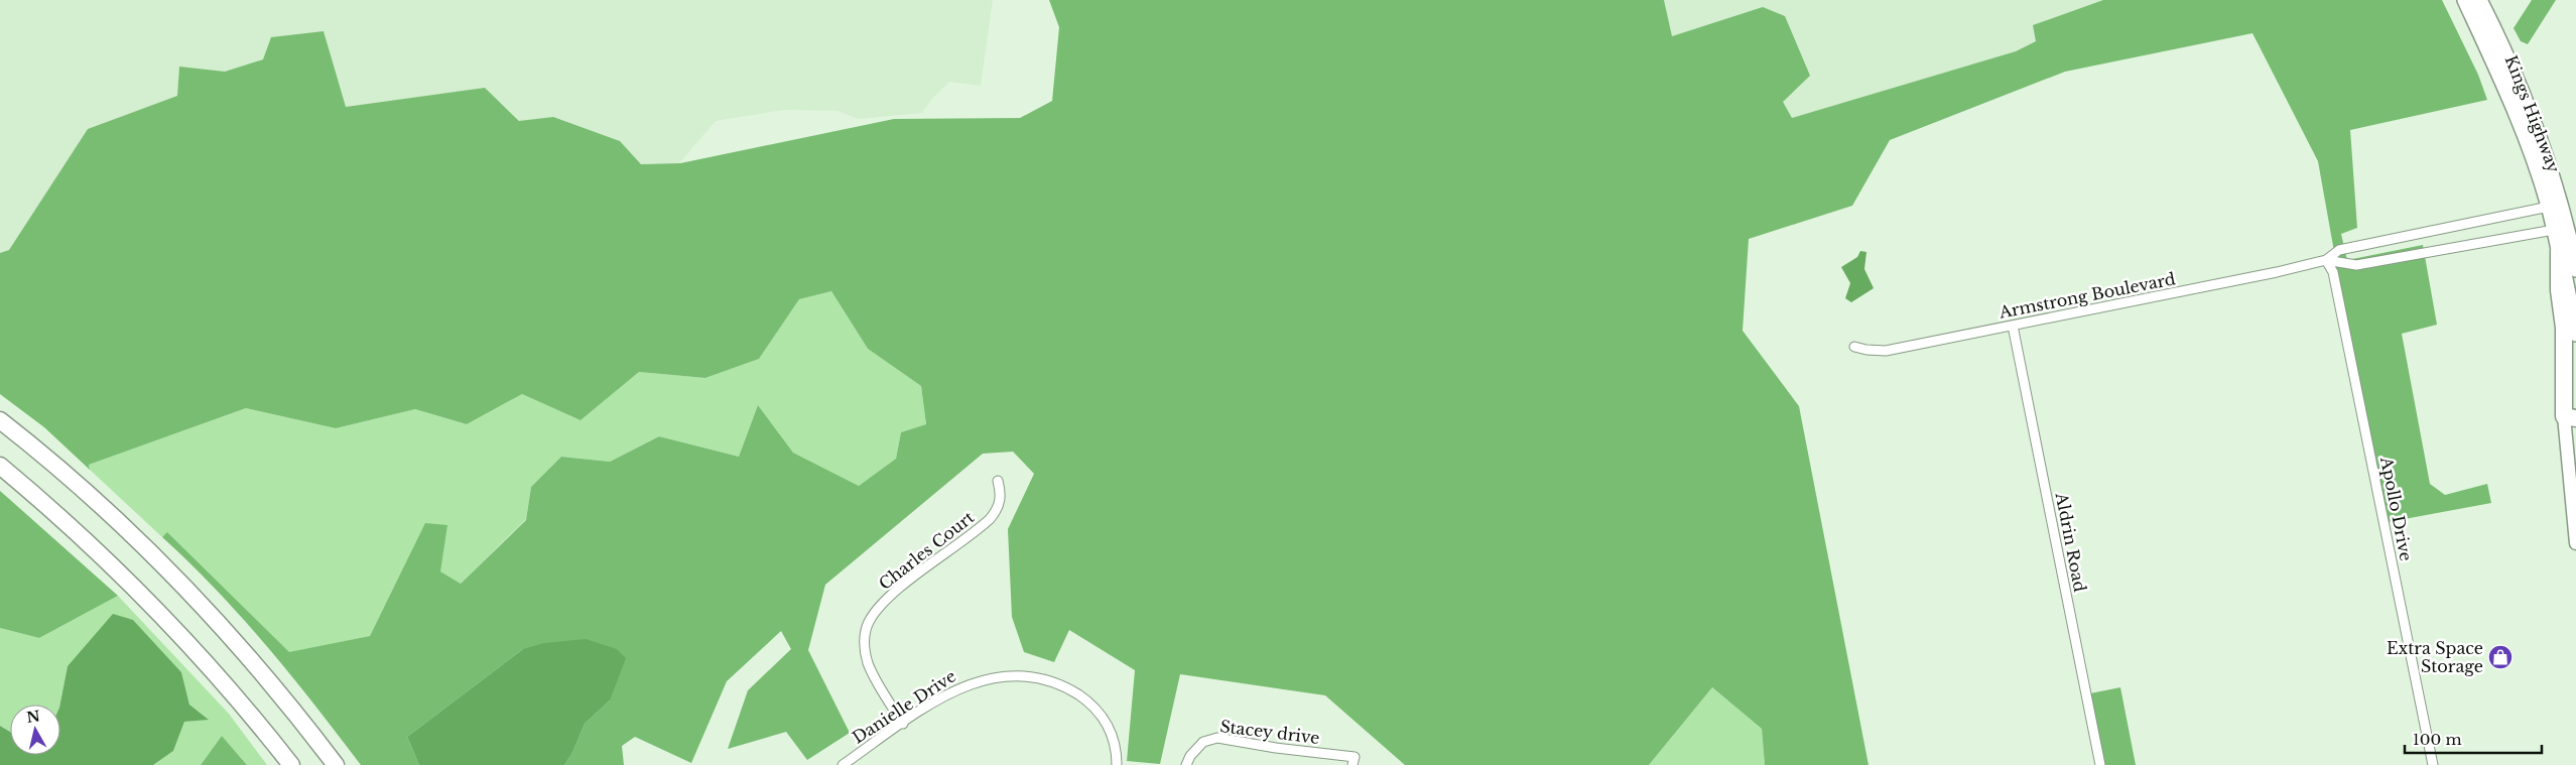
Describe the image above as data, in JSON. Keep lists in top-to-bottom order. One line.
{"streets":{"main road":["Kings Highway"],"street":["Armstrong Boulevard","Apollo Drive","Aldrin Road","Charles Court","Danielle Drive","Stacey drive"]},"crossings":[["Kings Highway","Armstrong Boulevard"],["Armstrong Boulevard","Apollo Drive"],["Armstrong Boulevard","Aldrin Road"],["Charles Court","Danielle Drive"]],"places":{"shop":["Extra Space Storage"]},"scale_bar":"100 m","north":"top"}
